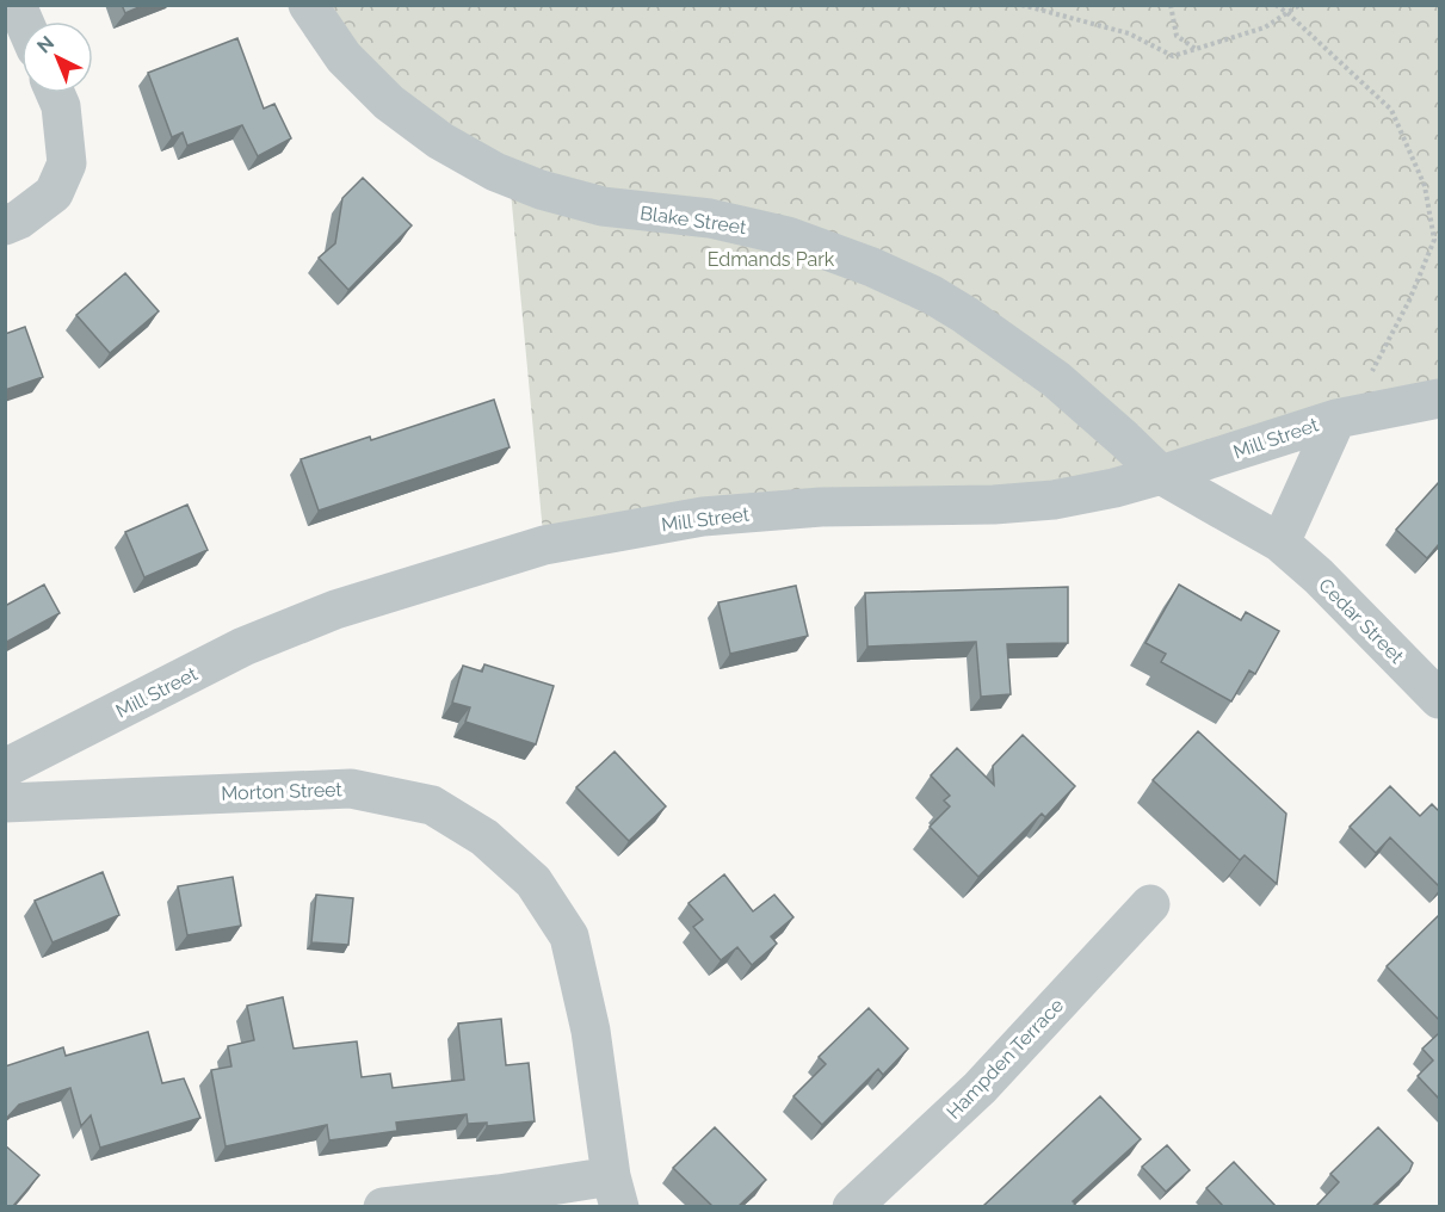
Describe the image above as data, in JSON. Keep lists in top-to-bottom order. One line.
{"streets":{"street":["Blake Street","Mill Street","Cedar Street","Morton Street","Hampden Terrace"]},"crossings":[["Blake Street","Mill Street"],["Blake Street","Cedar Street"],["Mill Street","Cedar Street"]],"parks":["Edmands Park"],"north":"top left"}
